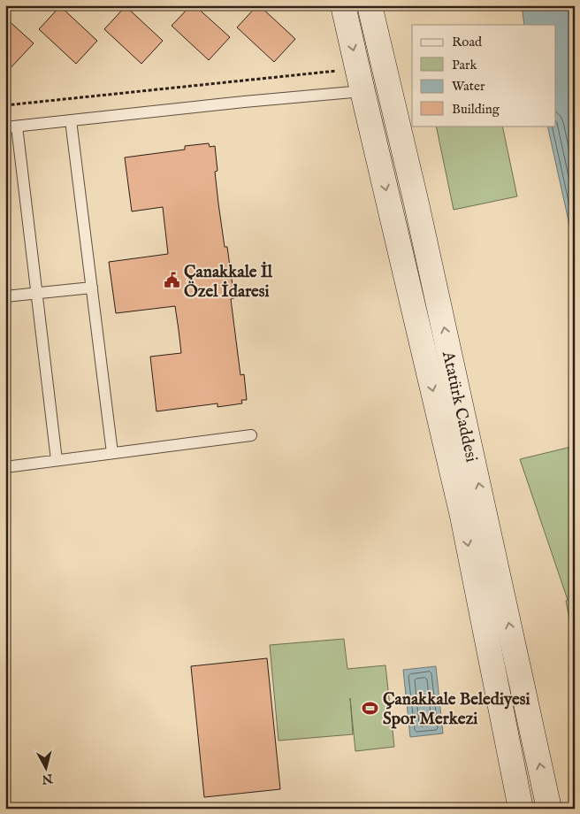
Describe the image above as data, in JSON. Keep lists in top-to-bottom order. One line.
{"streets":{"main road":["Atatürk Caddesi"]},"places":{"public building":["Çanakkale İl Özel İdaresi"],"sports":["Çanakkale Belediyesi Spor Merkezi"]},"legend":["Road","Park","Water","Building"],"north":"bottom"}
